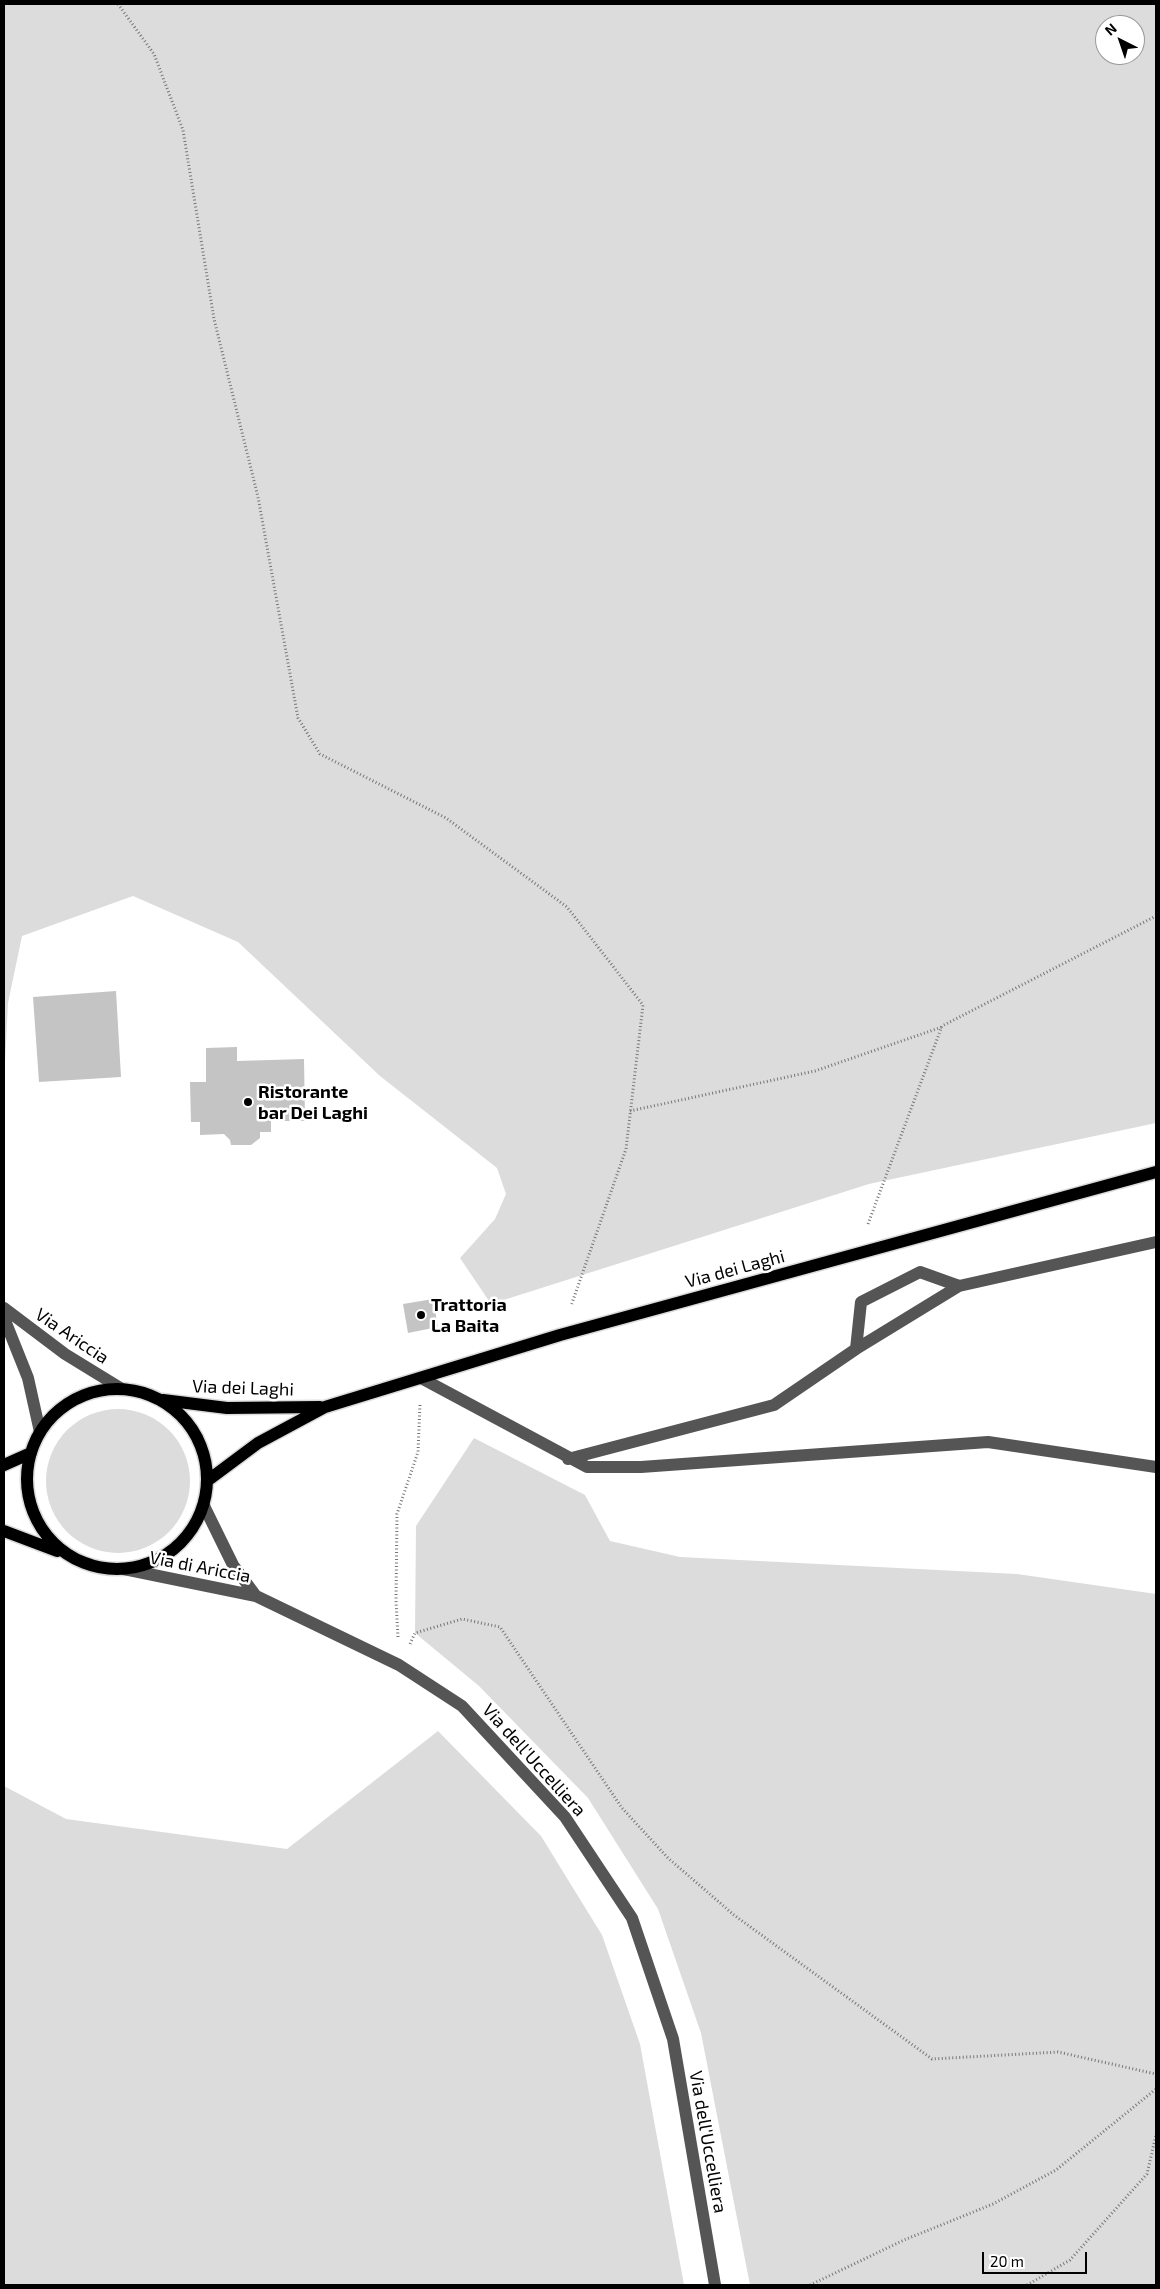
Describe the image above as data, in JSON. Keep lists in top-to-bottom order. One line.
{"streets":{"main road":["Via dei Laghi"],"street":["Via Ariccia","Via di Ariccia","Via dell'Uccelliera"]},"crossings":[["Via di Ariccia","Via dell'Uccelliera"]],"places":["Ristorante bar Dei Laghi","Trattoria La Baita"],"scale_bar":"20 m","north":"top left"}
